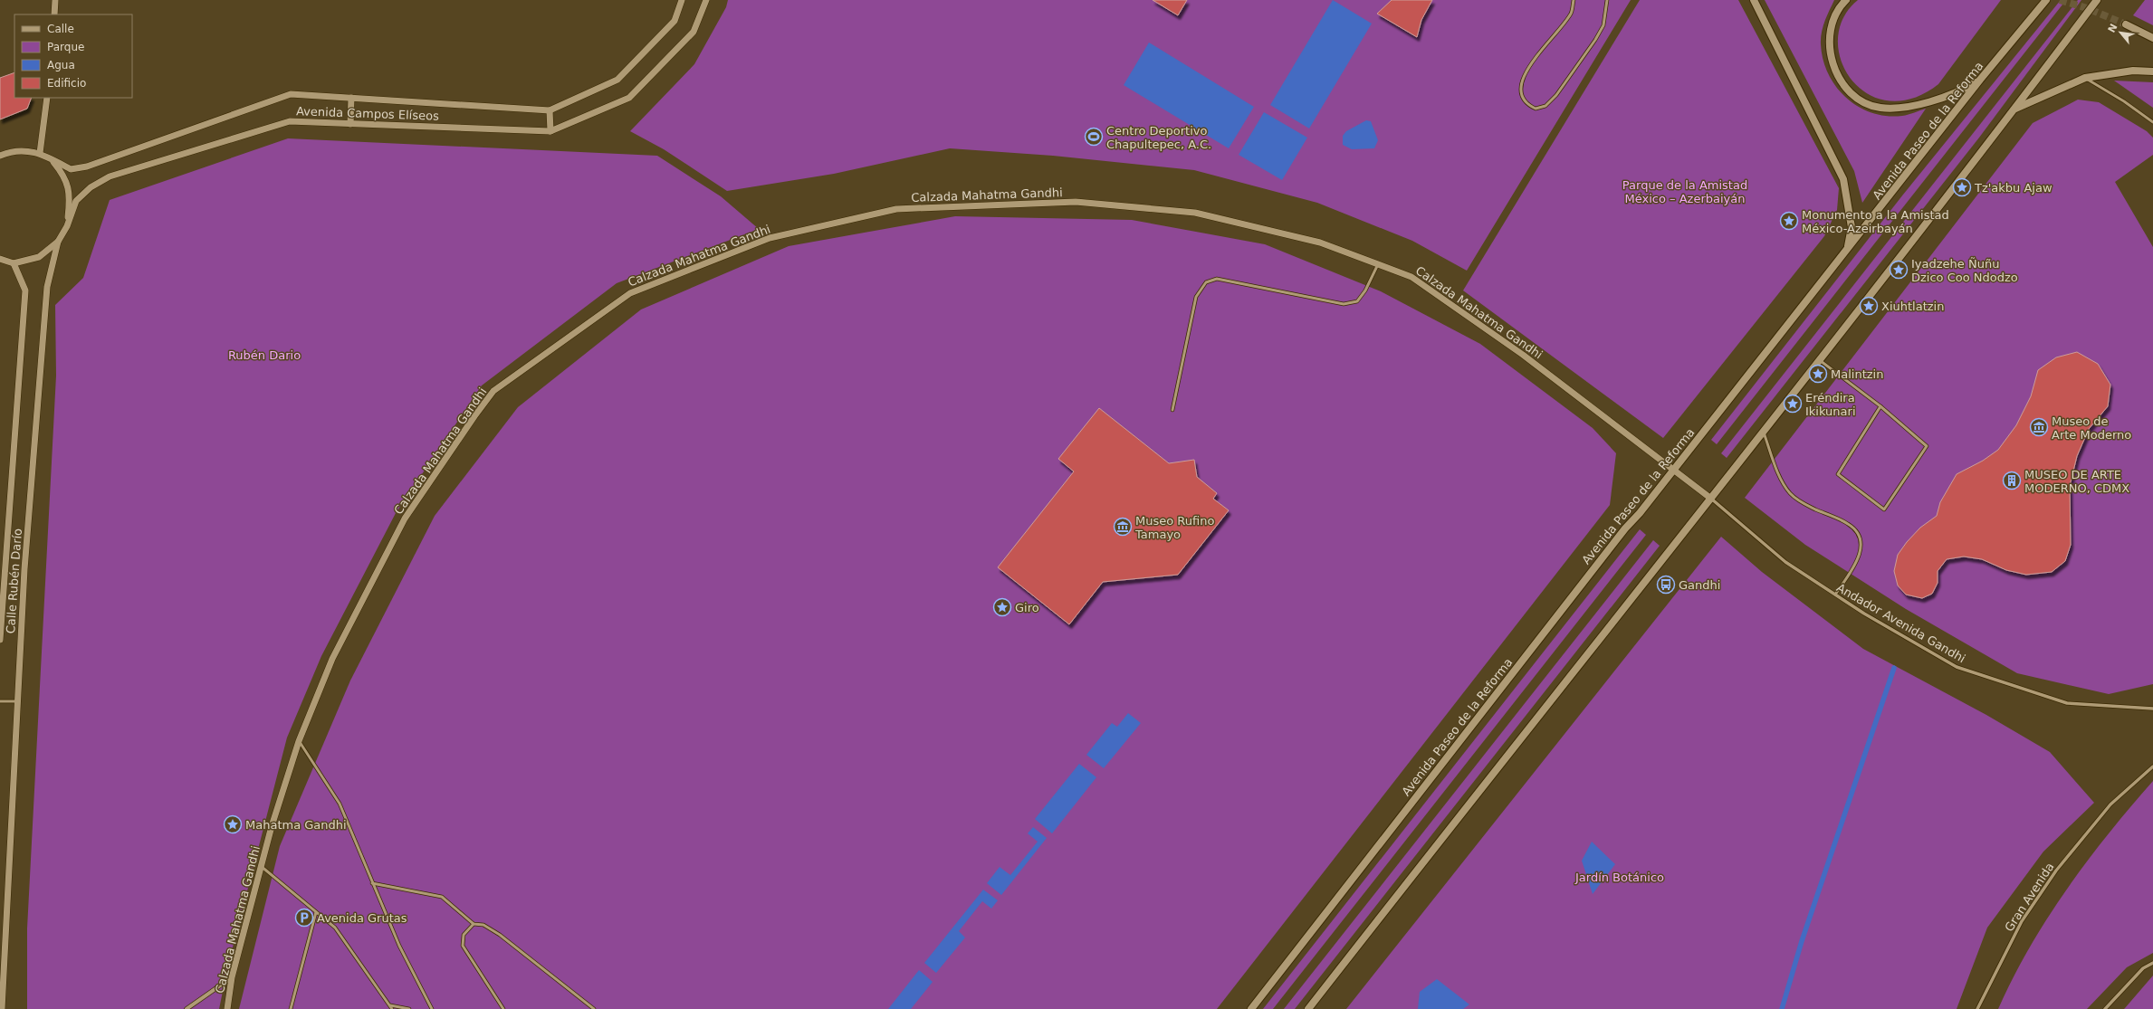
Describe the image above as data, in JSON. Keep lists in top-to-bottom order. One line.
{"streets":{"main road":["Avenida Paseo de la Reforma"],"street":["Avenida Campos Elíseos","Calzada Mahatma Gandhi","Calle Rubén Darío","Andador Avenida Gandhi","Gran Avenida"]},"crossings":[["Avenida Campos Elíseos","Calle Rubén Darío"],["Avenida Paseo de la Reforma","Calzada Mahatma Gandhi"],["Calzada Mahatma Gandhi","Andador Avenida Gandhi"]],"parks":["Parque de la Amistad México – Azerbaiyán","Rubén Dario","Jardín Botánico"],"places":{"sports":["Centro Deportivo Chapultepec, A.C."],"place":["Tz'akbu Ajaw","Monumento a la Amistad México-Azeirbayán","Iyadzehe Ñuñu Dzico Coo Ndodzo","Xiuhtlatzin","Malintzin","Eréndira Ikikunari","Giro","Mahatma Gandhi"],"museum":["Museo de Arte Moderno","Museo Rufino Tamayo"],"building":["MUSEO DE ARTE MODERNO, CDMX"],"bus stop":["Gandhi"],"parking":["Avenida Grutas"]},"legend":["Calle","Parque","Agua","Edificio"],"north":"top left"}
